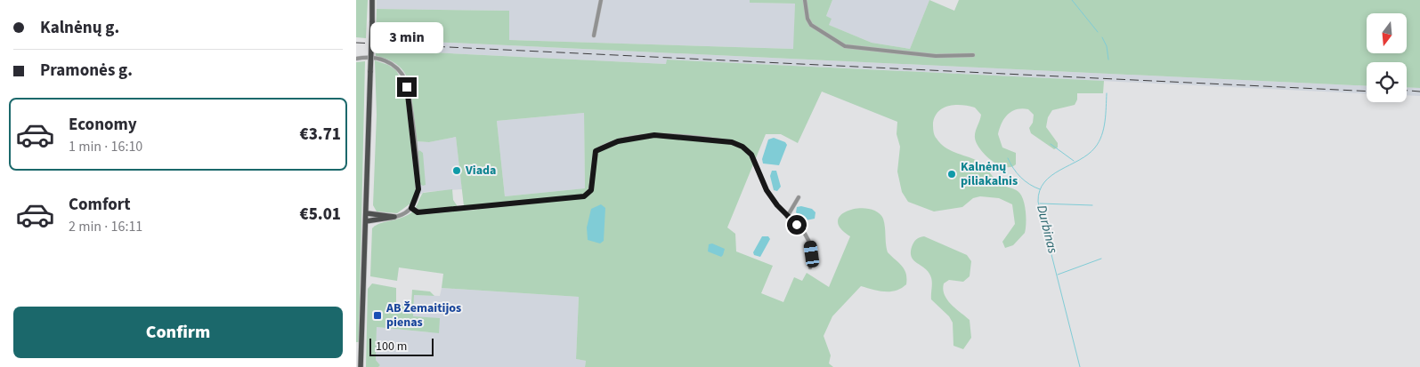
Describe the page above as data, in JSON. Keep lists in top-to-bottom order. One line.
{"water":["Durbinas"],"places":{"other":["Viada","Kalnėnų piliakalnis"],"transit":["AB Žemaitijos pienas"]},"scale_bar":"100 m","north":"bottom","page":{"banner":["Kalnėnų g.","Pramonės g."],"bubble":"3 min","list":[{"name":"Economy","note":"1 min · 16:10","value":"€3.71"},{"name":"Comfort","note":"2 min · 16:11","value":"€5.01"}],"buttons":"Confirm","scale":"100 m"}}
